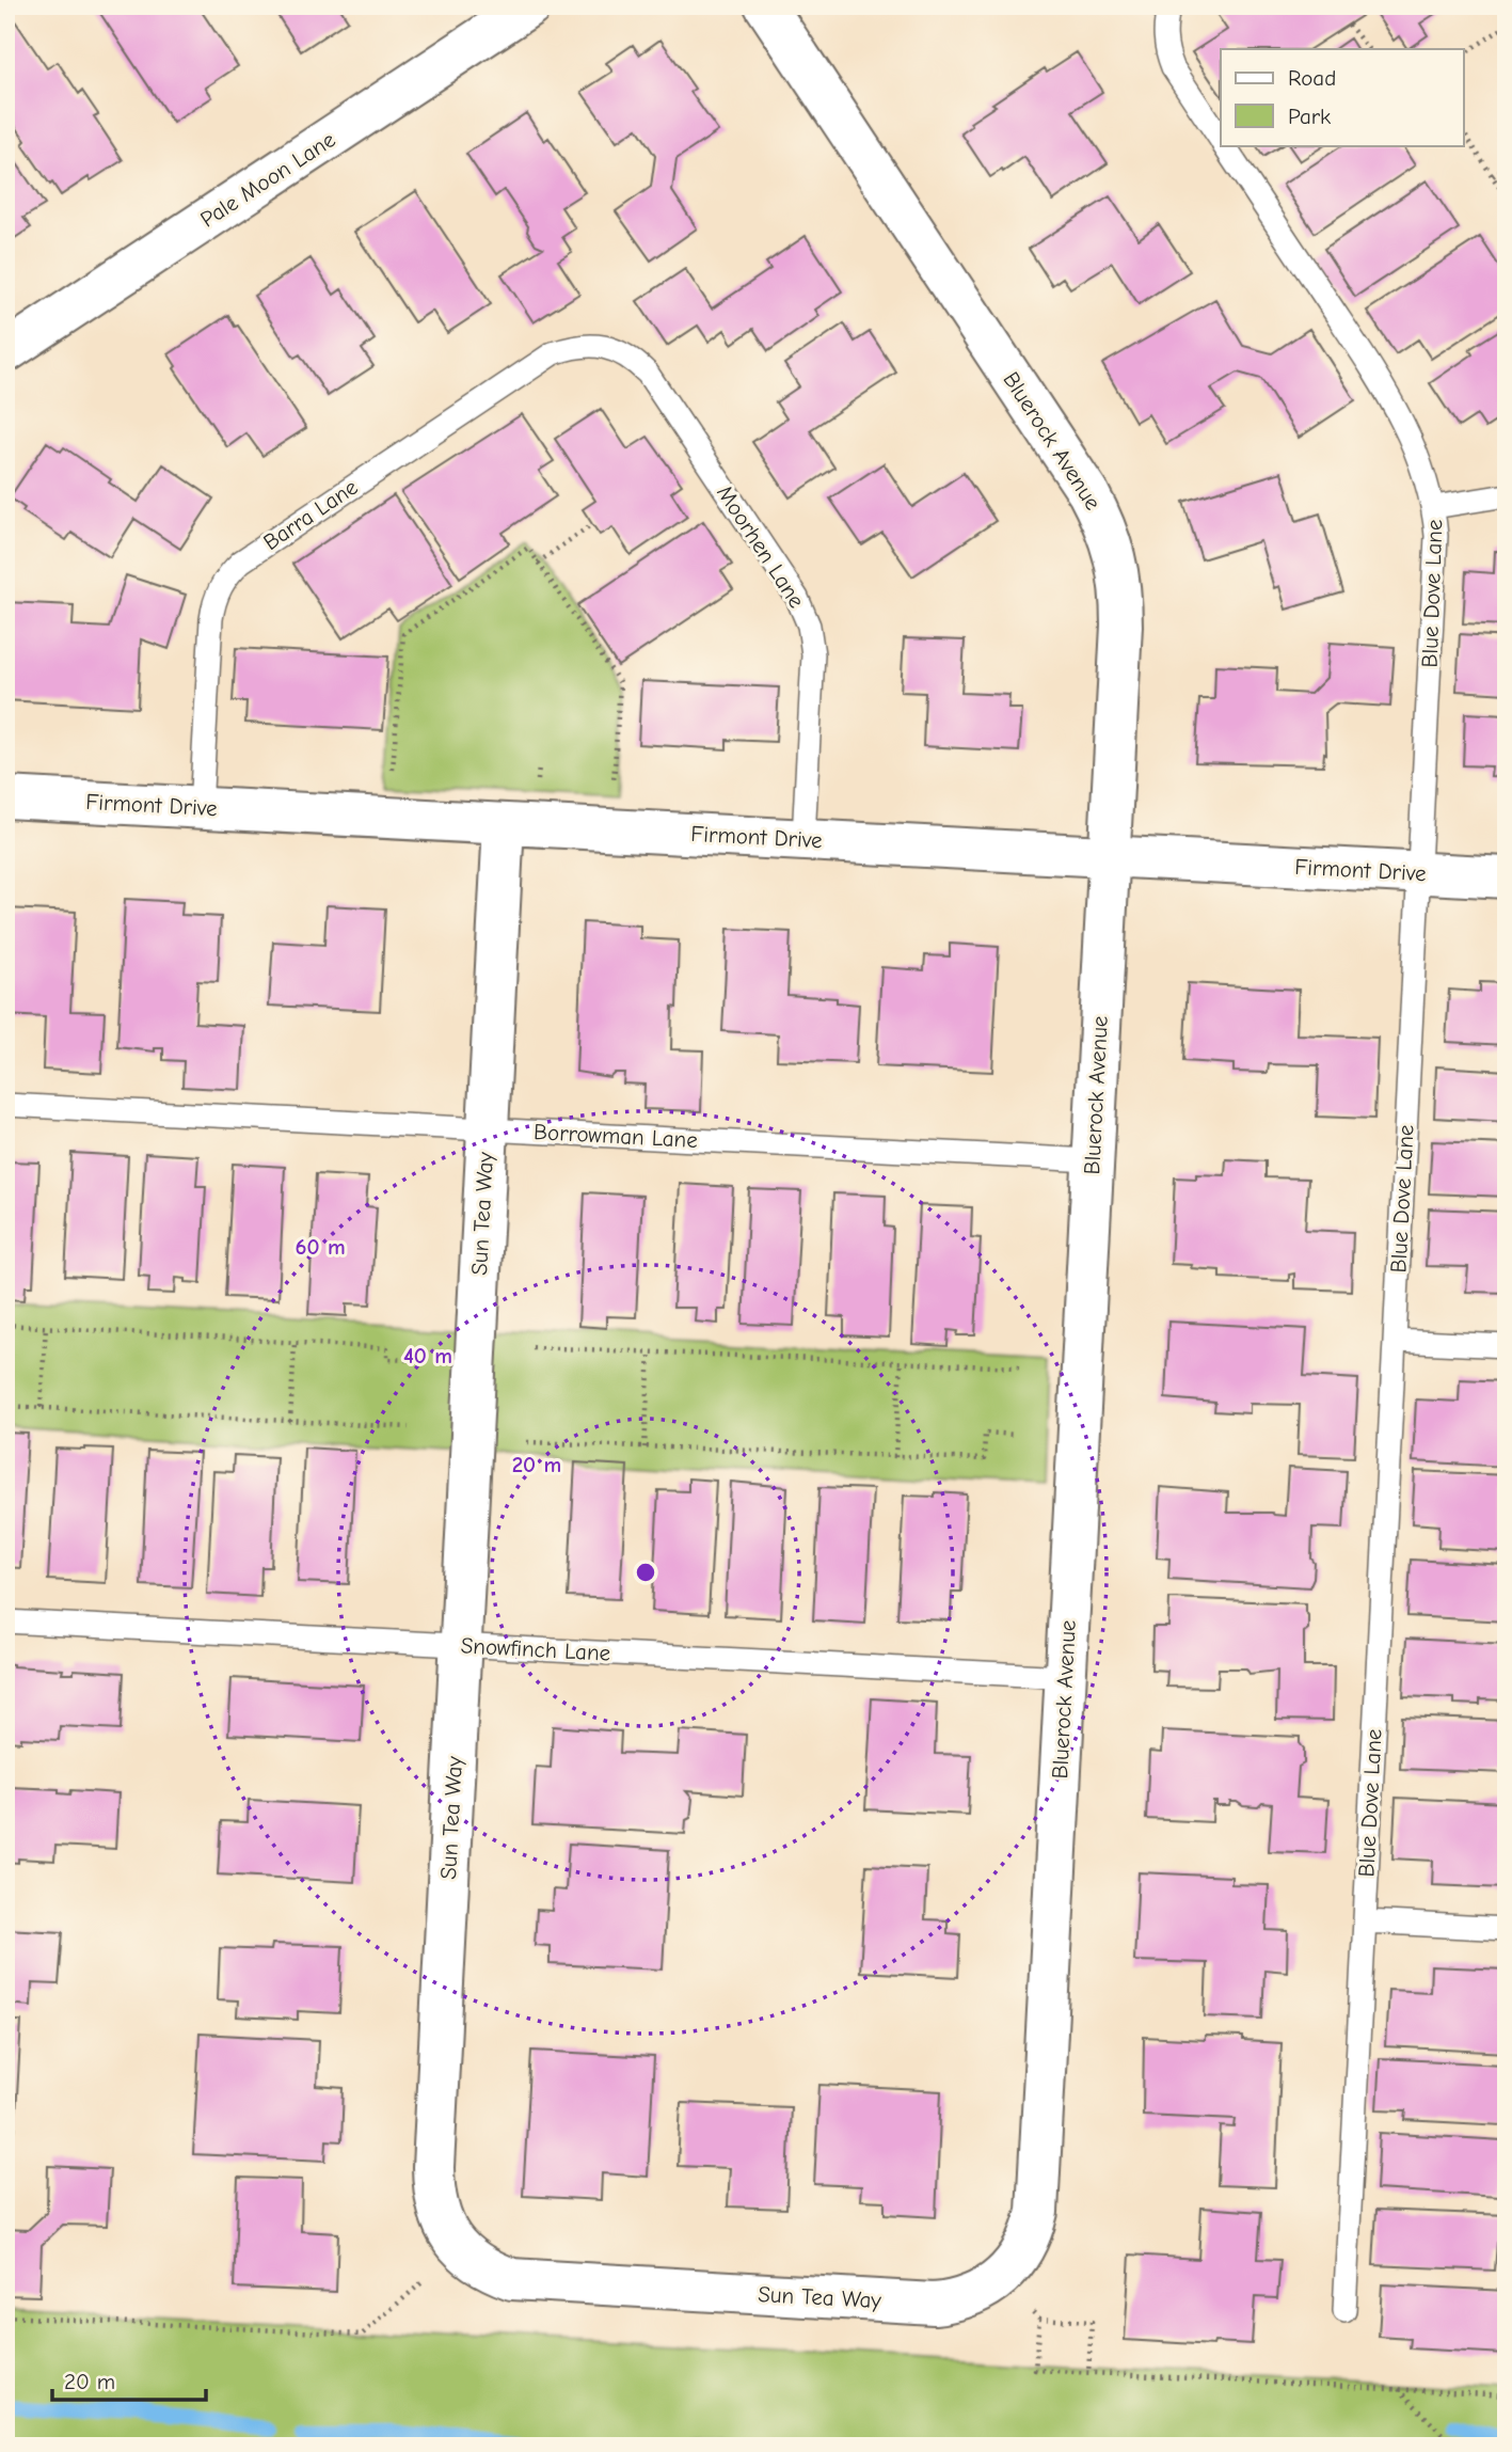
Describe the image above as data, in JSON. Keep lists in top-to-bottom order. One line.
{"streets":{"street":["Pale Moon Lane","Bluerock Avenue","Firmont Drive","Sun Tea Way"],"lane":["Barra Lane","Moorhen Lane","Blue Dove Lane","Borrowman Lane","Snowfinch Lane"]},"crossings":[["Bluerock Avenue","Firmont Drive"],["Bluerock Avenue","Borrowman Lane"],["Bluerock Avenue","Sun Tea Way"],["Bluerock Avenue","Snowfinch Lane"],["Barra Lane","Moorhen Lane"],["Barra Lane","Firmont Drive"],["Moorhen Lane","Firmont Drive"],["Blue Dove Lane","Firmont Drive"],["Firmont Drive","Sun Tea Way"],["Borrowman Lane","Sun Tea Way"],["Sun Tea Way","Snowfinch Lane"]],"legend":["Road","Park"],"scale_bar":"20 m","rings":["60 m","40 m","20 m"]}
